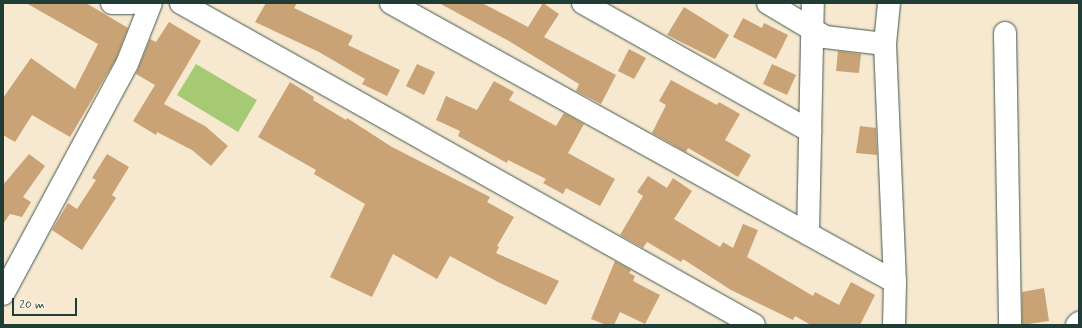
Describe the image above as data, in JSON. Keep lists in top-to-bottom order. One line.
{"scale_bar":"20 m"}
